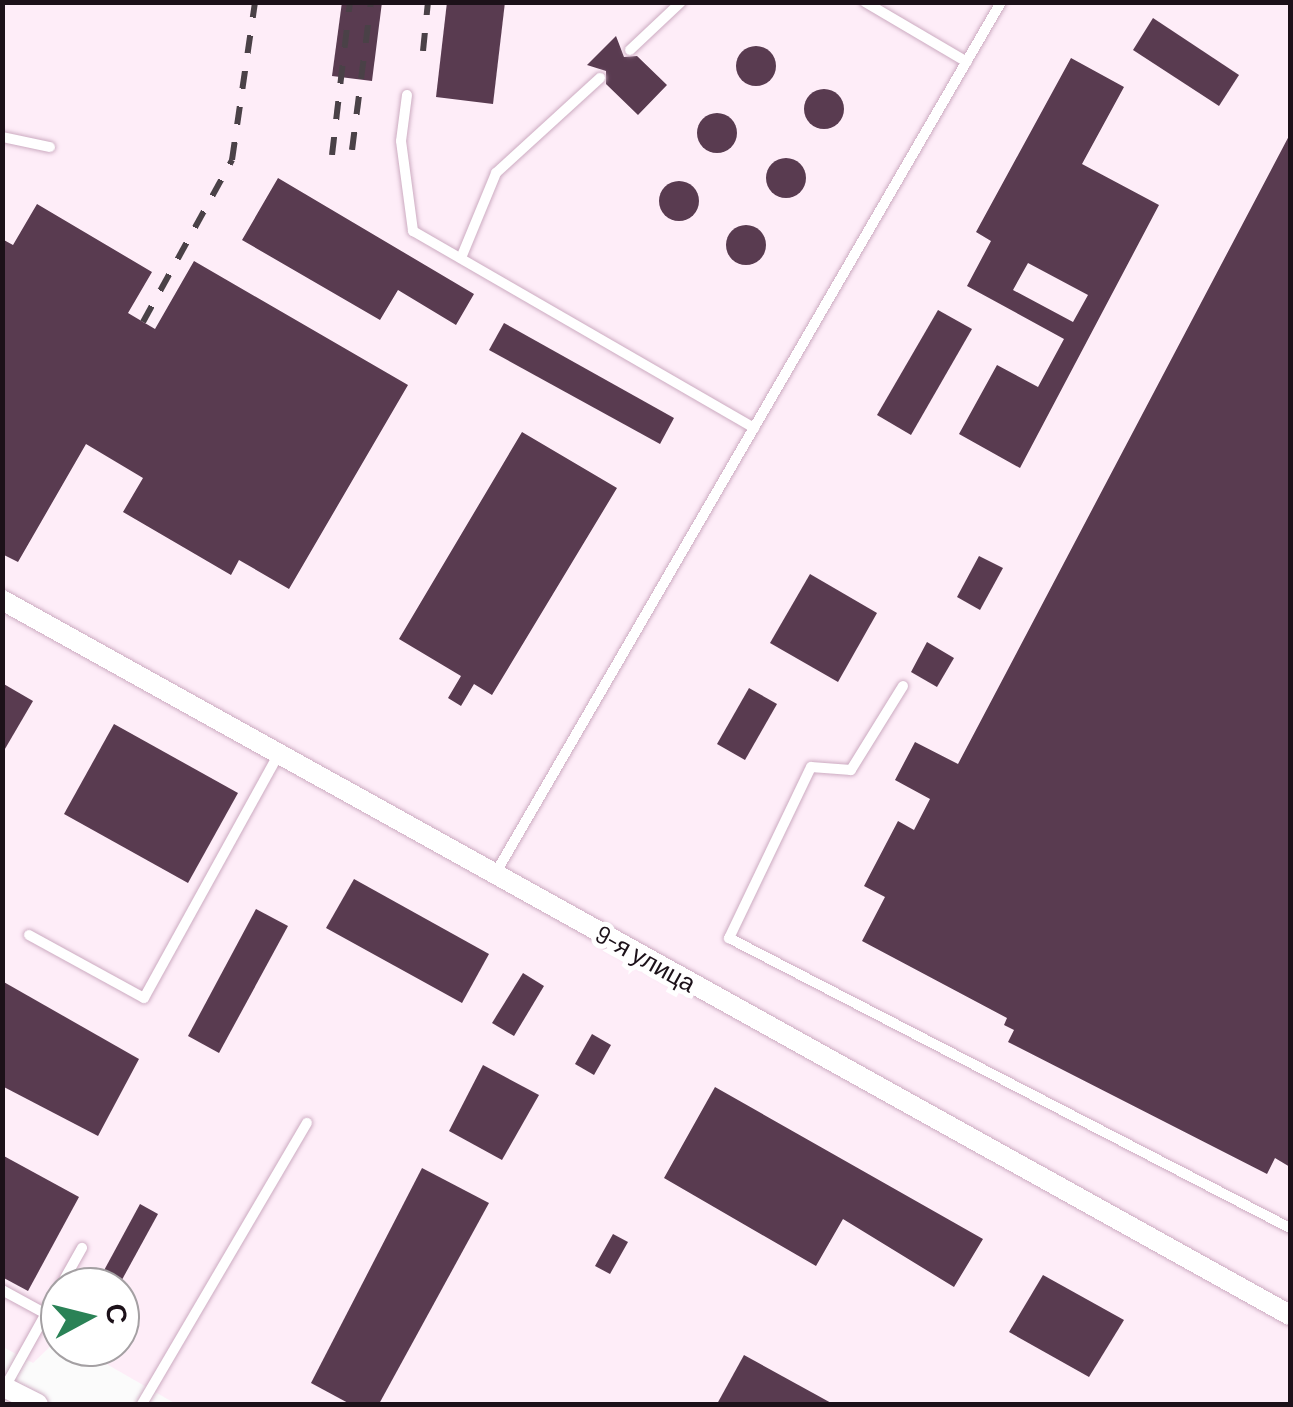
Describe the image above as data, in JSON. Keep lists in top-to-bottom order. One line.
{"streets":{"street":["9-я улица"]},"north":"right"}
